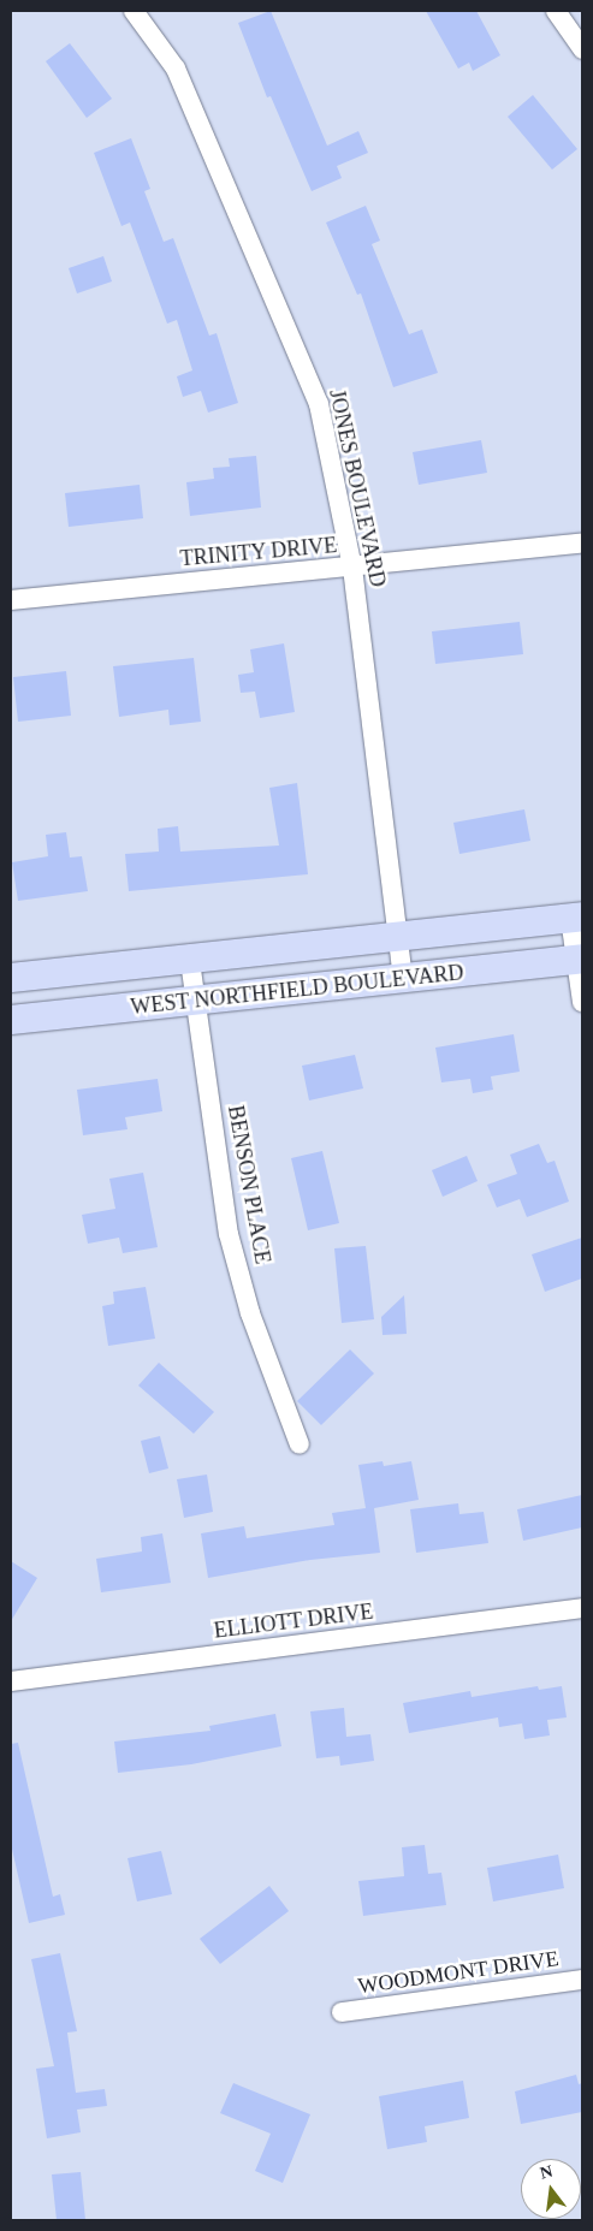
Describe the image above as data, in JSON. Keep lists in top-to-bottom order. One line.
{"streets":{"main road":["WEST NORTHFIELD BOULEVARD"],"street":["JONES BOULEVARD","TRINITY DRIVE","BENSON PLACE","ELLIOTT DRIVE","WOODMONT DRIVE"]},"crossings":[["JONES BOULEVARD","TRINITY DRIVE"],["JONES BOULEVARD","WEST NORTHFIELD BOULEVARD"],["WEST NORTHFIELD BOULEVARD","BENSON PLACE"]],"north":"top"}
